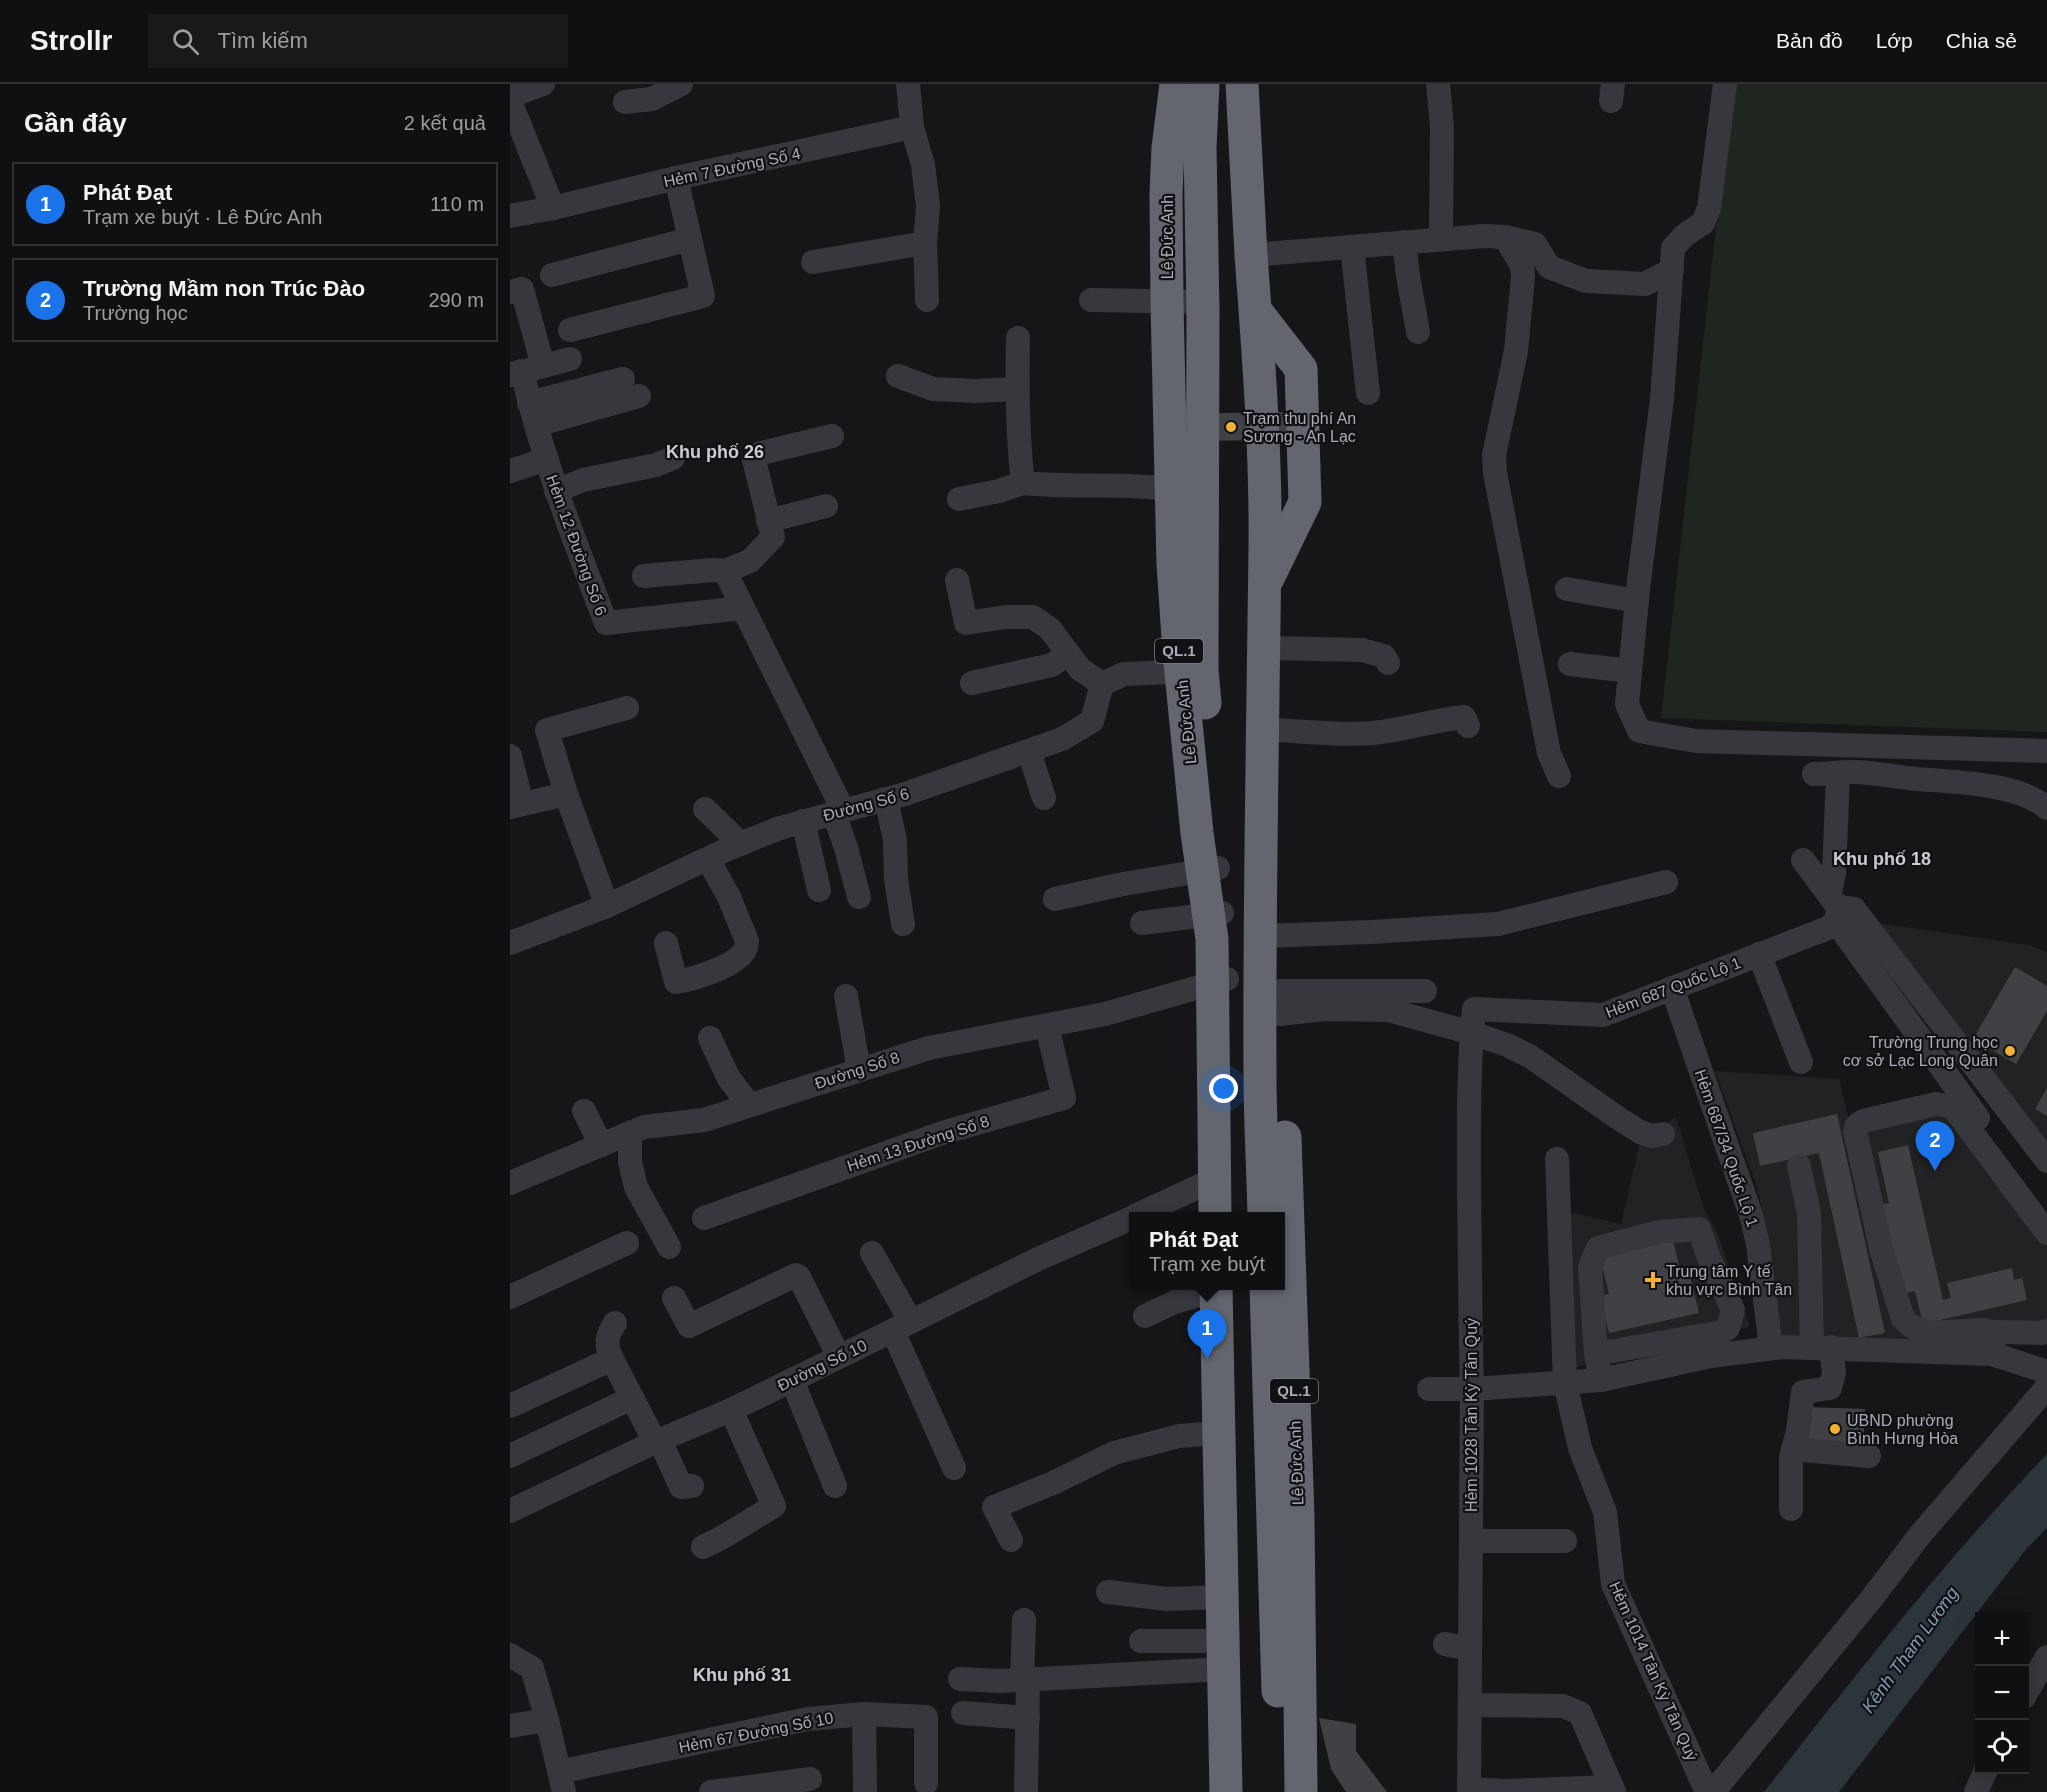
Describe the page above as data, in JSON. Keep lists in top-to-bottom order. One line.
{"streets":{"highway":["Lê Đức Anh","QL.1"],"street":["Hẻm 7 Đường Số 4","Hẻm 12 Đường Số 6","Đường Số 6","Hẻm 687 Quốc Lộ 1","Đường Số 8","Hẻm 13 Đường Số 8","Hẻm 687/34 Quốc Lộ 1","Đường Số 10","Hẻm 1028 Tân Kỳ Tân Quý","Hẻm 1014 Tân Kỳ Tân Quý","Hẻm 67 Đường Số 10"]},"crossings":[["Lê Đức Anh","QL.1"],["Lê Đức Anh","Đường Số 8"],["Lê Đức Anh","Đường Số 10"],["Hẻm 687 Quốc Lộ 1","Hẻm 687/34 Quốc Lộ 1"],["Hẻm 687 Quốc Lộ 1","Hẻm 1028 Tân Kỳ Tân Quý"],["Đường Số 8","Hẻm 13 Đường Số 8"]],"districts":["Khu phố 26","Khu phố 18","Khu phố 31"],"water":["Kênh Tham Lương"],"places":{"other":["Trạm thu phí An Sương - An Lạc","Trường Trung học cơ sở Lạc Long Quân","UBND phường Bình Hưng Hòa"],"health":["Trung tâm Y tế khu vực Bình Tân"]},"page":{"header":"Strollr","search":"Tìm kiếm","nav":["Bản đồ","Lớp","Chia sẻ"],"heading":["Gần đây","2 kết quả"],"list":[{"mark":"1","name":"Phát Đạt","note":"Trạm xe buýt · Lê Đức Anh","value":"110 m"},{"mark":"2","name":"Trường Mầm non Trúc Đào","note":"Trường học","value":"290 m"}],"pins":["2","1"],"popup":["Phát Đạt","Trạm xe buýt"],"map_buttons":["+","−"]}}
